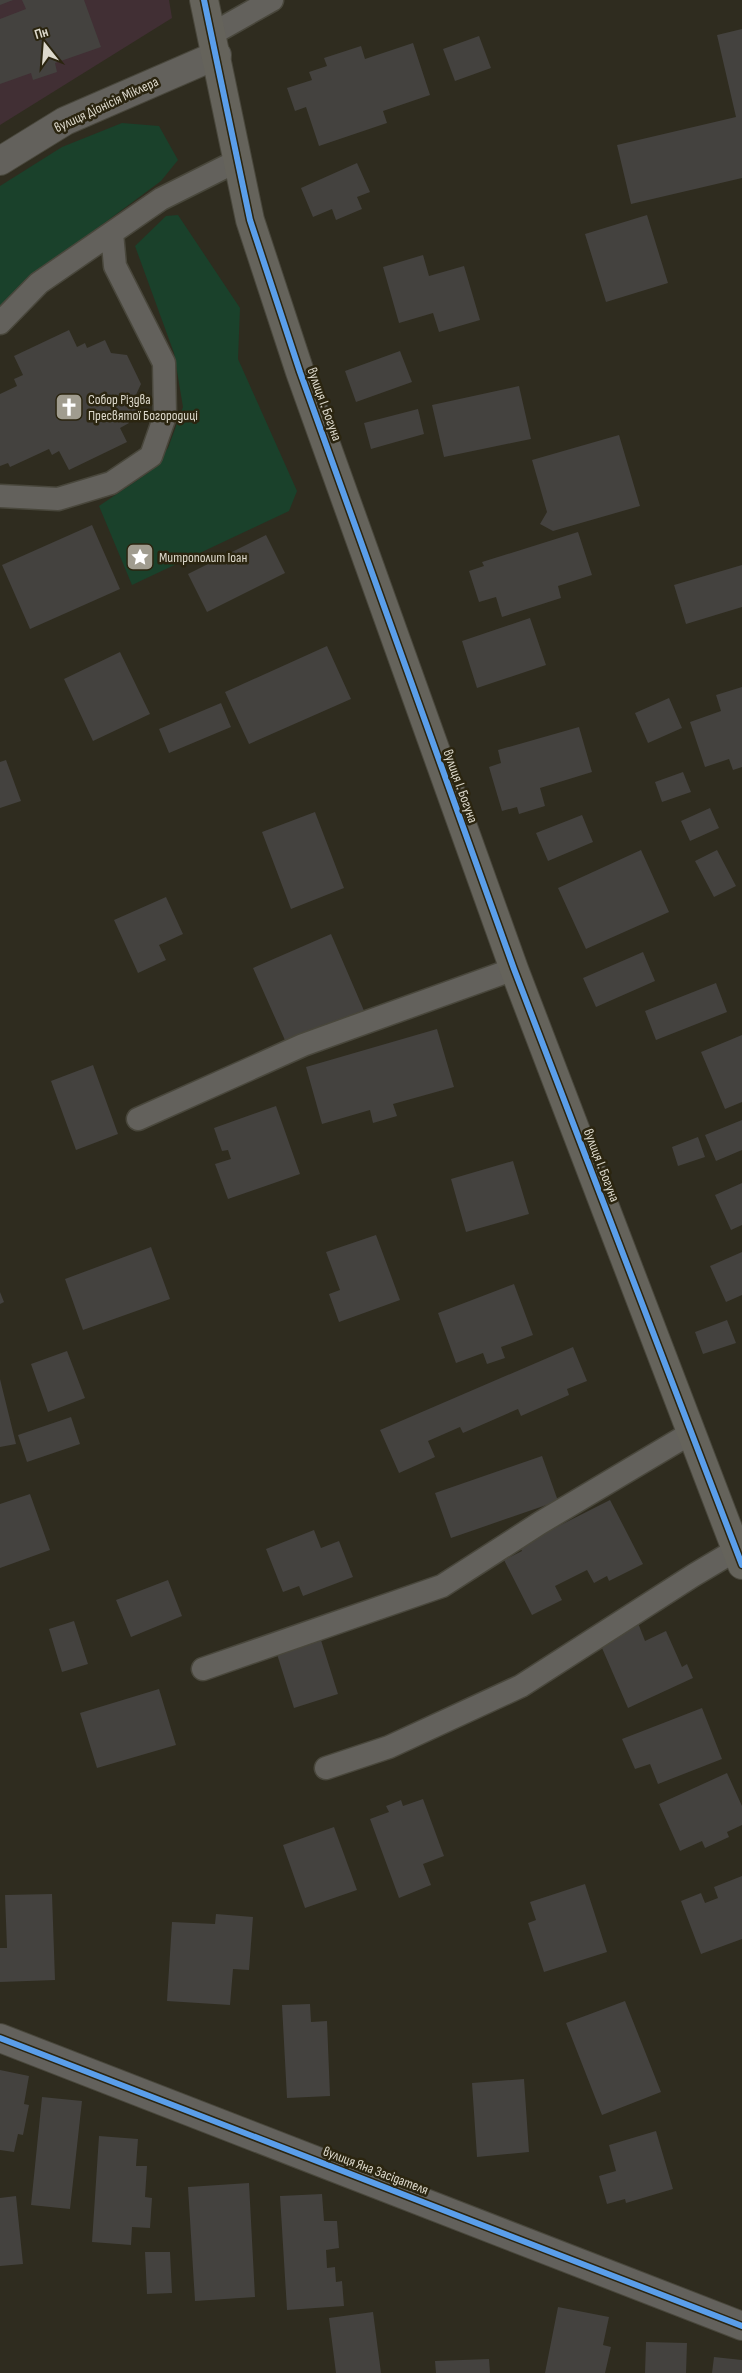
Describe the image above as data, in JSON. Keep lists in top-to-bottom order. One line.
{"streets":{"street":["вулиця Діонісія Міклера","вулиця І. Богуна","вулиця Яна Засідателя"]},"crossings":[["вулиця Діонісія Міклера","вулиця І. Богуна"]],"places":{"church":["Собор Різдва Пресвятої Богородиці"],"place":["Митрополит Іоан"]},"north":"top"}
